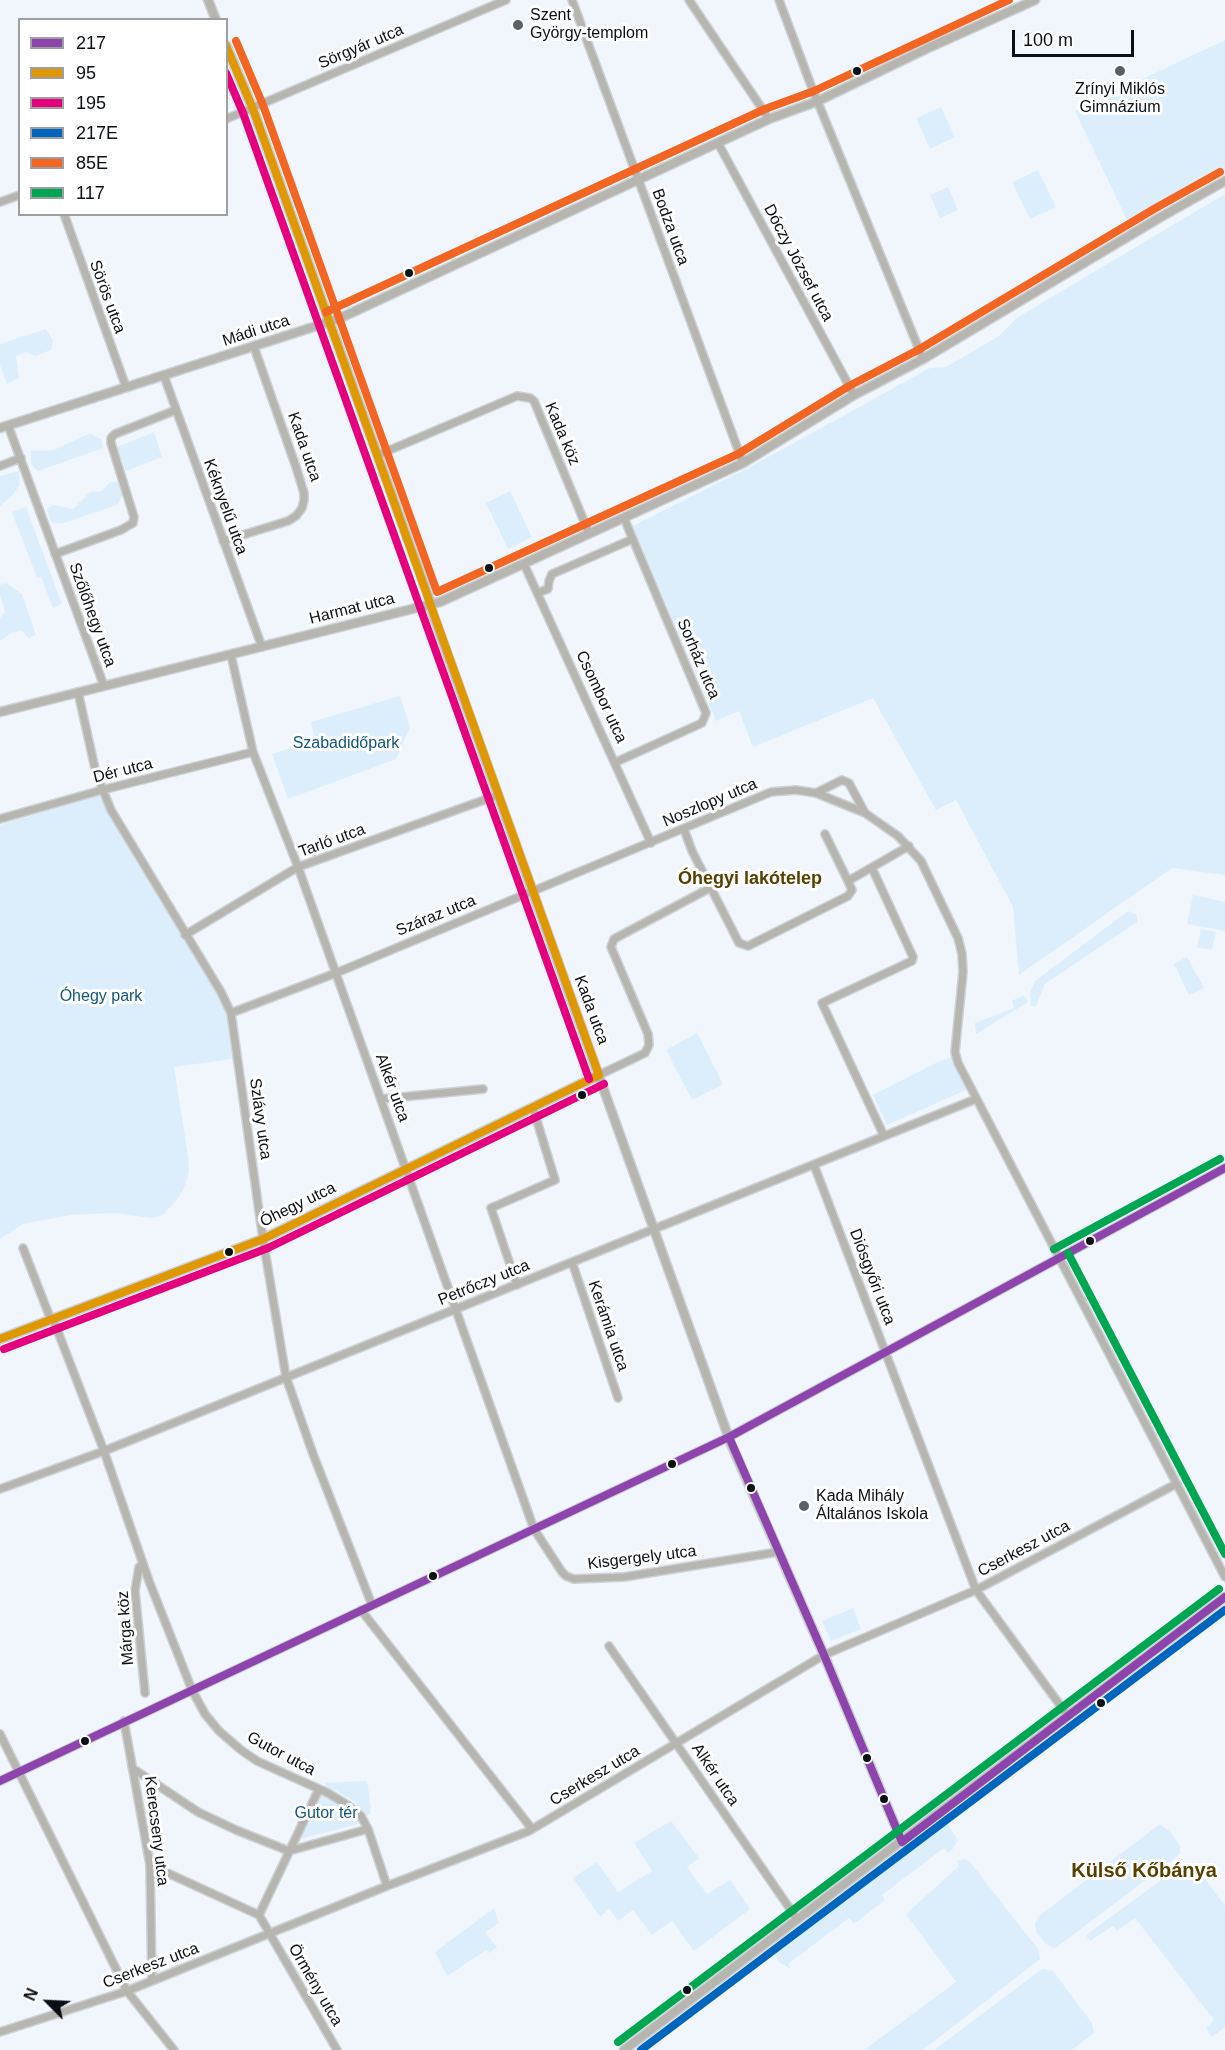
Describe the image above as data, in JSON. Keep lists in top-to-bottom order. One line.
{"streets":{"street":["Sörgyár utca","Bodza utca","Dóczy József utca","Sörös utca","Mádi utca","Kada köz","Kada utca","Kéknyelű utca","Harmat utca","Szőlőhegy utca","Sorház utca","Csombor utca","Dér utca","Noszlopy utca","Tarló utca","Száraz utca","Alkér utca","Szlávy utca","Óhegy utca","Diósgyőri utca","Petrőczy utca","Kerámia utca","Cserkesz utca","Kisgergely utca","Márga köz","Gutor utca","Kerecseny utca","Örmény utca"]},"crossings":[["Sörgyár utca","Kada utca"],["Bodza utca","Mádi utca"],["Bodza utca","Harmat utca"],["Dóczy József utca","Mádi utca"],["Dóczy József utca","Harmat utca"],["Sörös utca","Mádi utca"],["Mádi utca","Kada utca"],["Mádi utca","Kéknyelű utca"],["Mádi utca","Szőlőhegy utca"],["Kada köz","Kada utca"],["Kada köz","Harmat utca"],["Kada utca","Kéknyelű utca"],["Kada utca","Harmat utca"],["Kada utca","Tarló utca"],["Kada utca","Száraz utca"],["Kada utca","Óhegy utca"],["Kada utca","Petrőczy utca"],["Kada utca","Cserkesz utca"],["Kada utca","Kisgergely utca"],["Kéknyelű utca","Harmat utca"],["Kéknyelű utca","Szőlőhegy utca"],["Harmat utca","Szőlőhegy utca"],["Harmat utca","Sorház utca"],["Harmat utca","Csombor utca"],["Harmat utca","Alkér utca"],["Harmat utca","Szlávy utca"],["Sorház utca","Csombor utca"],["Csombor utca","Noszlopy utca"],["Csombor utca","Száraz utca"],["Dér utca","Alkér utca"],["Dér utca","Szlávy utca"],["Noszlopy utca","Száraz utca"],["Noszlopy utca","Petrőczy utca"],["Noszlopy utca","Cserkesz utca"],["Tarló utca","Alkér utca"],["Tarló utca","Szlávy utca"],["Száraz utca","Alkér utca"],["Száraz utca","Szlávy utca"],["Alkér utca","Óhegy utca"],["Alkér utca","Petrőczy utca"],["Alkér utca","Cserkesz utca"],["Alkér utca","Kisgergely utca"],["Szlávy utca","Óhegy utca"],["Szlávy utca","Petrőczy utca"],["Óhegy utca","Gutor utca"],["Diósgyőri utca","Petrőczy utca"],["Diósgyőri utca","Cserkesz utca"],["Petrőczy utca","Kerámia utca"],["Petrőczy utca","Gutor utca"],["Cserkesz utca","Kerecseny utca"],["Cserkesz utca","Örmény utca"],["Márga köz","Gutor utca"]],"districts":["Óhegyi lakótelep","Külső Kőbánya"],"parks":["Szabadidőpark","Óhegy park","Gutor tér"],"places":["Szent György-templom","Zrínyi Miklós Gimnázium","Kada Mihály Általános Iskola"],"lines":["transit line 85E","transit line 95","transit line 195","transit line 117","transit line 217","transit line 217E"],"legend":["217","95","195","217E","85E","117"],"scale_bar":"100 m","north":"top left"}
